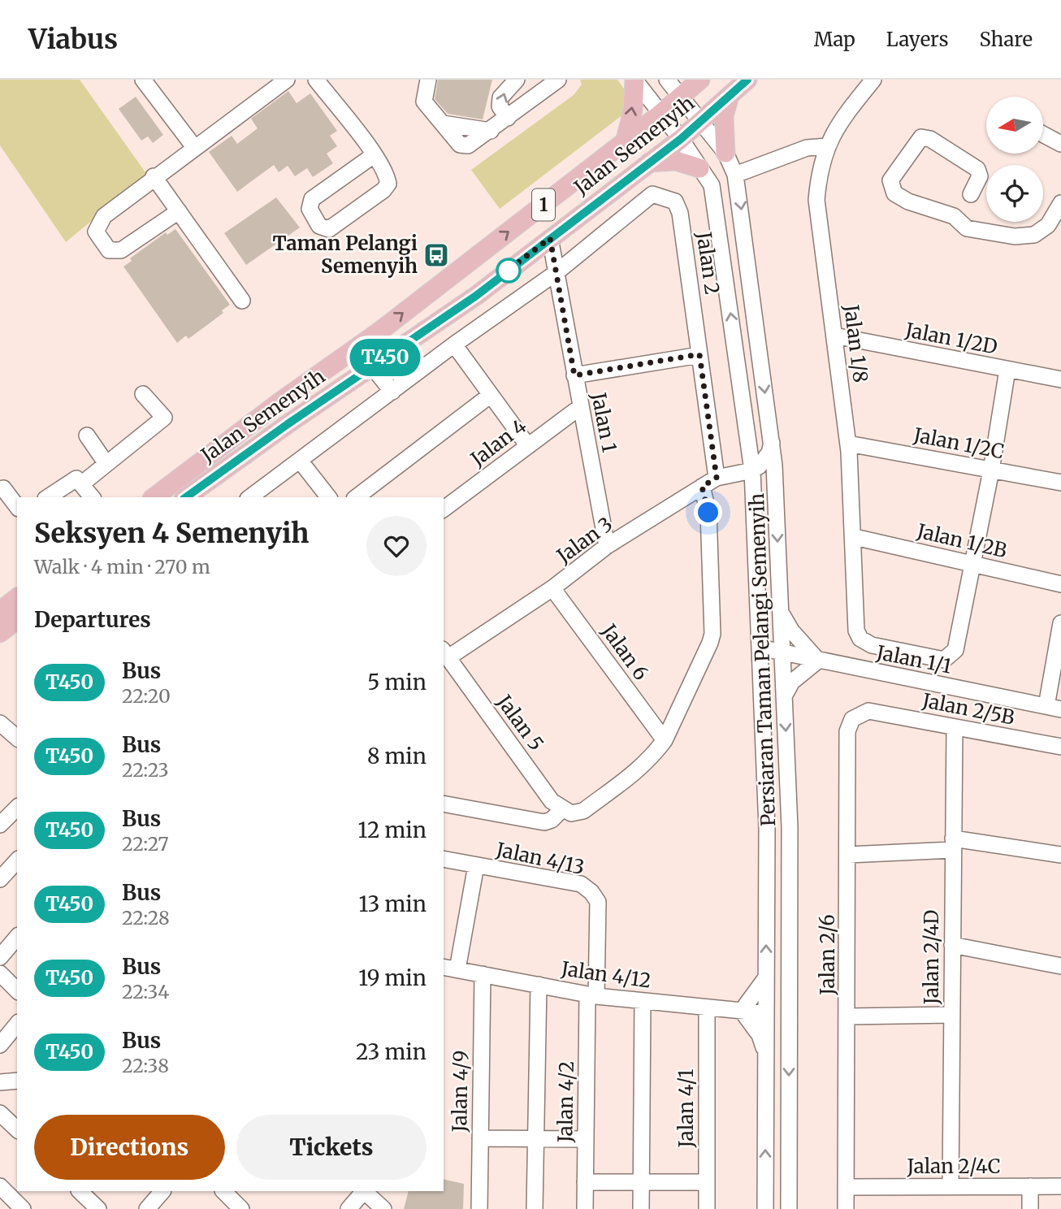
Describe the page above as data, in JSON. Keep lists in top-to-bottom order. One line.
{"streets":{"main road":["Jalan Semenyih","1"],"street":["Jalan 2","Jalan 1/2D","Jalan 1/8","Jalan 1","Jalan 4","Jalan 1/2C","Jalan 3","Jalan 1/2B","Jalan 6","Persiaran Taman Pelangi Semenyih","Jalan 1/1","Jalan 2/5B","Jalan 5","Jalan 4/13","Jalan 2/6","Jalan 2/4D","Jalan 4/12","Jalan 4/9","Jalan 4/2","Jalan 4/1","Jalan 2/4C"]},"crossings":[["Jalan Semenyih","Jalan 1"],["Jalan Semenyih","Persiaran Taman Pelangi Semenyih"],["Jalan 2","Jalan 1"],["Jalan 2","Jalan 3"],["Jalan 1/2D","Jalan 1/8"],["Jalan 1/8","Jalan 1/2C"],["Jalan 1/8","Jalan 1/2B"],["Jalan 1","Jalan 4"],["Jalan 1","Jalan 3"],["Jalan 3","Jalan 6"],["Jalan 3","Persiaran Taman Pelangi Semenyih"],["Jalan 3","Jalan 5"],["Persiaran Taman Pelangi Semenyih","Jalan 1/1"],["Persiaran Taman Pelangi Semenyih","Jalan 4/12"],["Jalan 2/5B","Jalan 2/6"],["Jalan 2/5B","Jalan 2/4D"],["Jalan 4/13","Jalan 4/12"],["Jalan 4/13","Jalan 4/2"],["Jalan 2/6","Jalan 2/4C"],["Jalan 2/4D","Jalan 2/4C"],["Jalan 4/12","Jalan 4/9"],["Jalan 4/12","Jalan 4/2"],["Jalan 4/12","Jalan 4/1"]],"places":{"bus stop":["Taman Pelangi Semenyih"]},"lines":["bus line T450"],"north":"left","page":{"header":"Viabus","nav":["Map","Layers","Share"],"on_map":"T450","heading":[["Seksyen 4 Semenyih","Walk · 4 min · 270 m"],"Departures"],"list":[{"mark":"T450","name":"Bus","note":"22:20","value":"5 min"},{"mark":"T450","name":"Bus","note":"22:23","value":"8 min"},{"mark":"T450","name":"Bus","note":"22:27","value":"12 min"},{"mark":"T450","name":"Bus","note":"22:28","value":"13 min"},{"mark":"T450","name":"Bus","note":"22:34","value":"19 min"},{"mark":"T450","name":"Bus","note":"22:38","value":"23 min"}],"buttons":["Directions","Tickets"]}}
